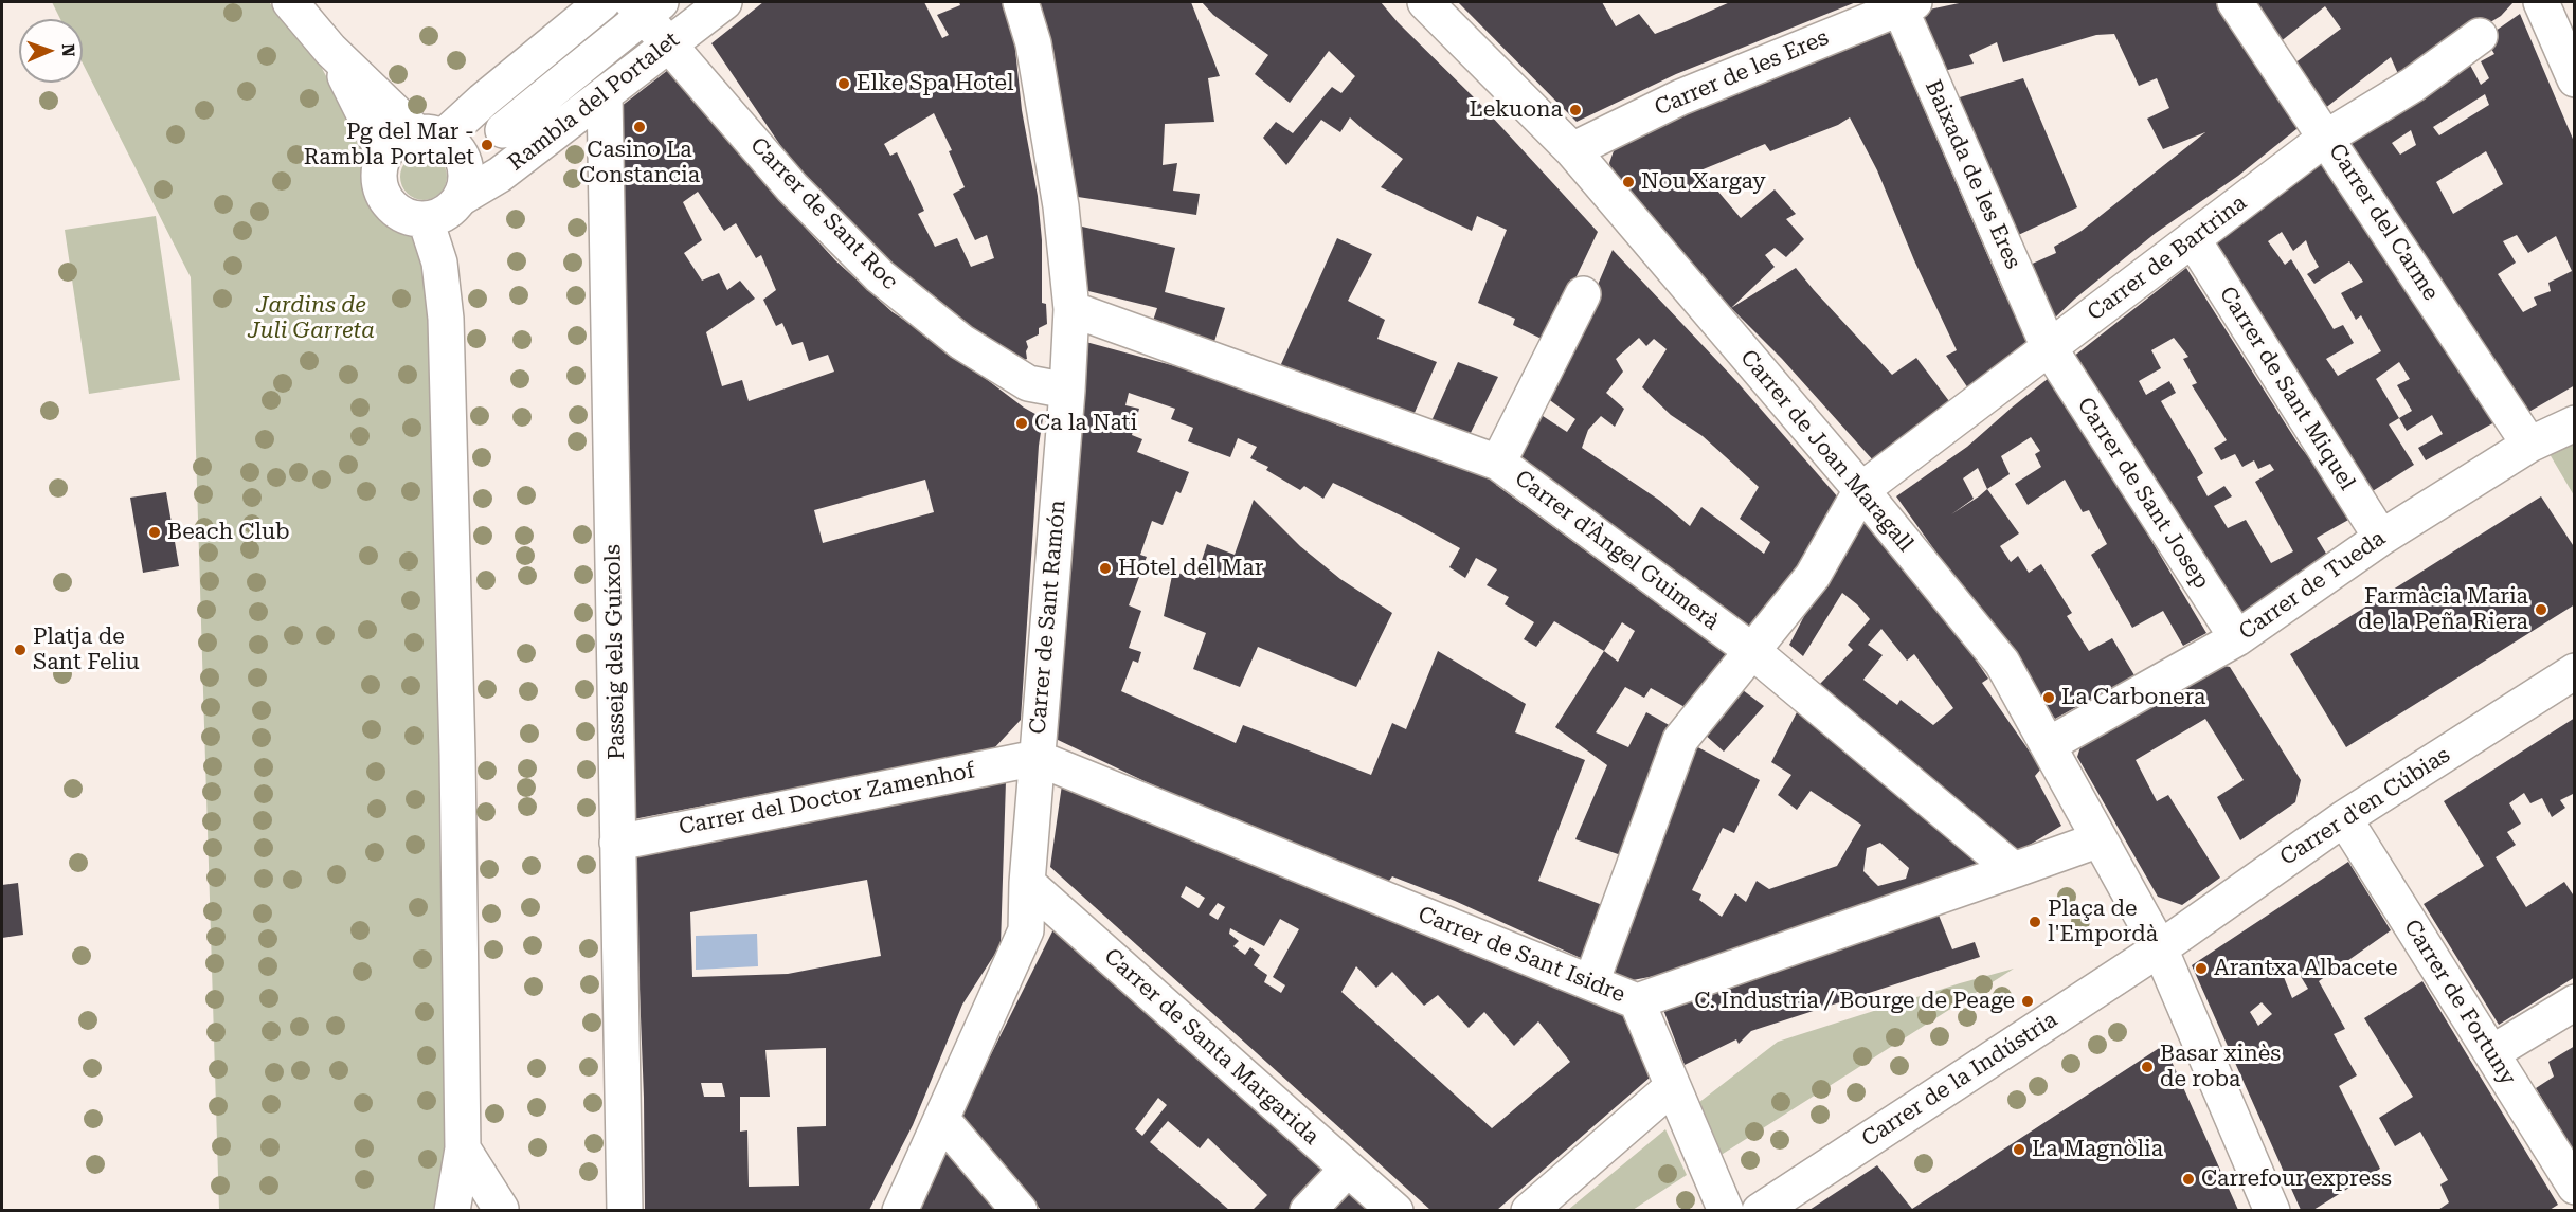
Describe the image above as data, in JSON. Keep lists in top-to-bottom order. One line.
{"streets":{"street":["Carrer de les Eres","Rambla del Portalet","Baixada de les Eres","Carrer de Sant Roc","Carrer del Carme","Carrer de Bartrina","Carrer de Sant Miquel","Carrer de Joan Maragall","Carrer de Sant Josep","Carrer d'Àngel Guimerà","Carrer de Tueda","Carrer de Sant Ramón","Passeig dels Guíxols","Carrer del Doctor Zamenhof","Carrer d'en Cúbias","Carrer de Sant Isidre","Carrer de Fortuny","Carrer de Santa Margarida","Carrer de la Indústria"]},"crossings":[["Carrer de les Eres","Baixada de les Eres"],["Carrer de les Eres","Carrer de Joan Maragall"],["Rambla del Portalet","Carrer de Sant Roc"],["Rambla del Portalet","Passeig dels Guíxols"],["Baixada de les Eres","Carrer de Bartrina"],["Baixada de les Eres","Carrer de Sant Josep"],["Carrer de Sant Roc","Carrer de Sant Ramón"],["Carrer del Carme","Carrer de Bartrina"],["Carrer del Carme","Carrer de Tueda"],["Carrer de Bartrina","Carrer de Sant Miquel"],["Carrer de Bartrina","Carrer de Joan Maragall"],["Carrer de Bartrina","Carrer de Sant Josep"],["Carrer de Sant Miquel","Carrer de Tueda"],["Carrer de Joan Maragall","Carrer de Tueda"],["Carrer de Joan Maragall","Carrer d'en Cúbias"],["Carrer de Joan Maragall","Carrer de la Indústria"],["Carrer de Sant Josep","Carrer de Tueda"],["Carrer d'Àngel Guimerà","Carrer de Sant Ramón"],["Carrer d'Àngel Guimerà","Carrer de Sant Isidre"],["Carrer de Sant Ramón","Carrer del Doctor Zamenhof"],["Carrer de Sant Ramón","Carrer de Sant Isidre"],["Carrer de Sant Ramón","Carrer de Santa Margarida"],["Passeig dels Guíxols","Carrer del Doctor Zamenhof"],["Carrer del Doctor Zamenhof","Carrer de Sant Isidre"],["Carrer d'en Cúbias","Carrer de Fortuny"],["Carrer d'en Cúbias","Carrer de la Indústria"]],"parks":["Jardins de Juli Garreta"],"places":["Elke Spa Hotel","Lekuona","Casino La Constancia","Pg del Mar - Rambla Portalet","Nou Xargay","Ca la Nati","Beach Club","Hotel del Mar","Farmàcia Maria de la Peña Riera","Platja de Sant Feliu","La Carbonera","Plaça de l'Empordà","Arantxa Albacete","C. Industria / Bourge de Peage","Basar xinès de roba","La Magnòlia","Carrefour express"],"north":"right"}
